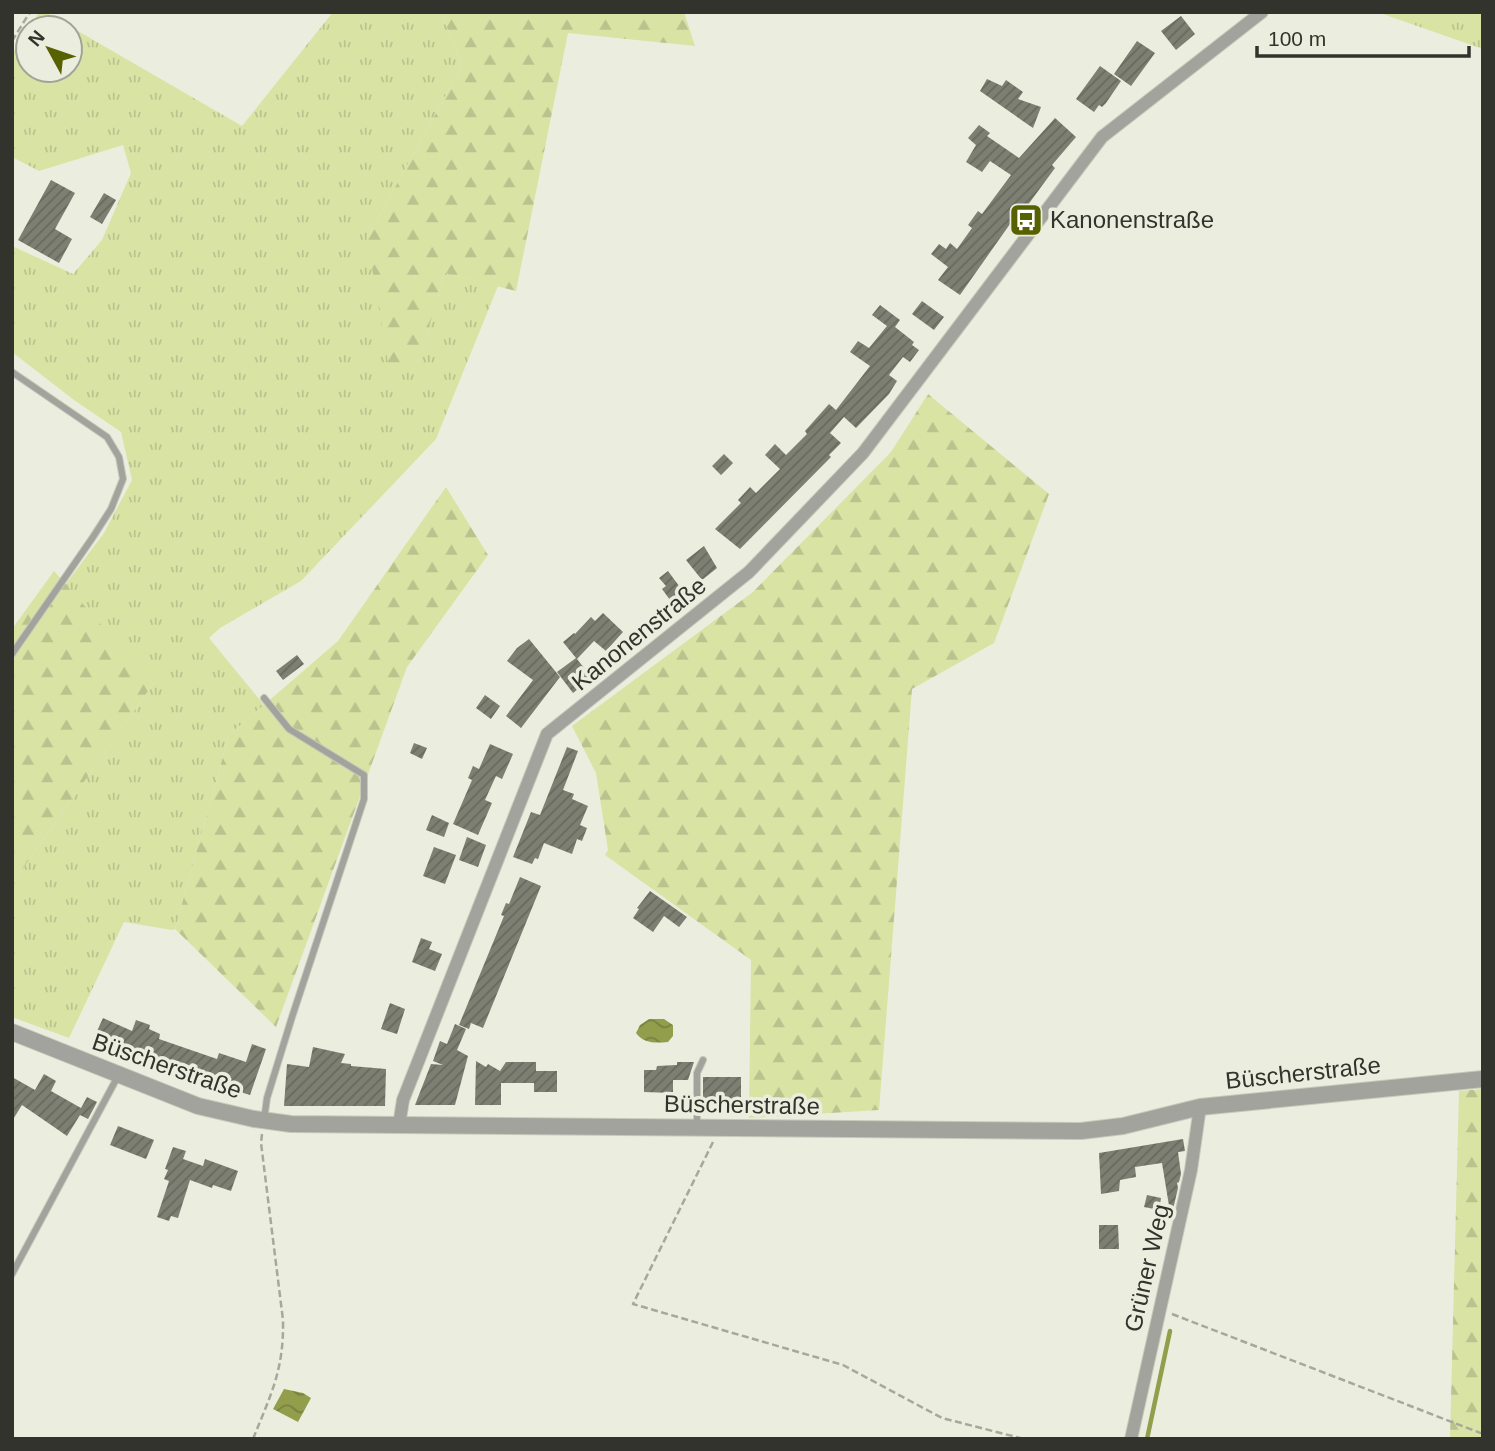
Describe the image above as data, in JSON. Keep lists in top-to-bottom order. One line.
{"streets":{"street":["Kanonenstraße","Büscherstraße","Grüner Weg"]},"crossings":[["Kanonenstraße","Büscherstraße"],["Büscherstraße","Grüner Weg"]],"places":{"bus stop":["Kanonenstraße"]},"scale_bar":"100 m","north":"top left"}
